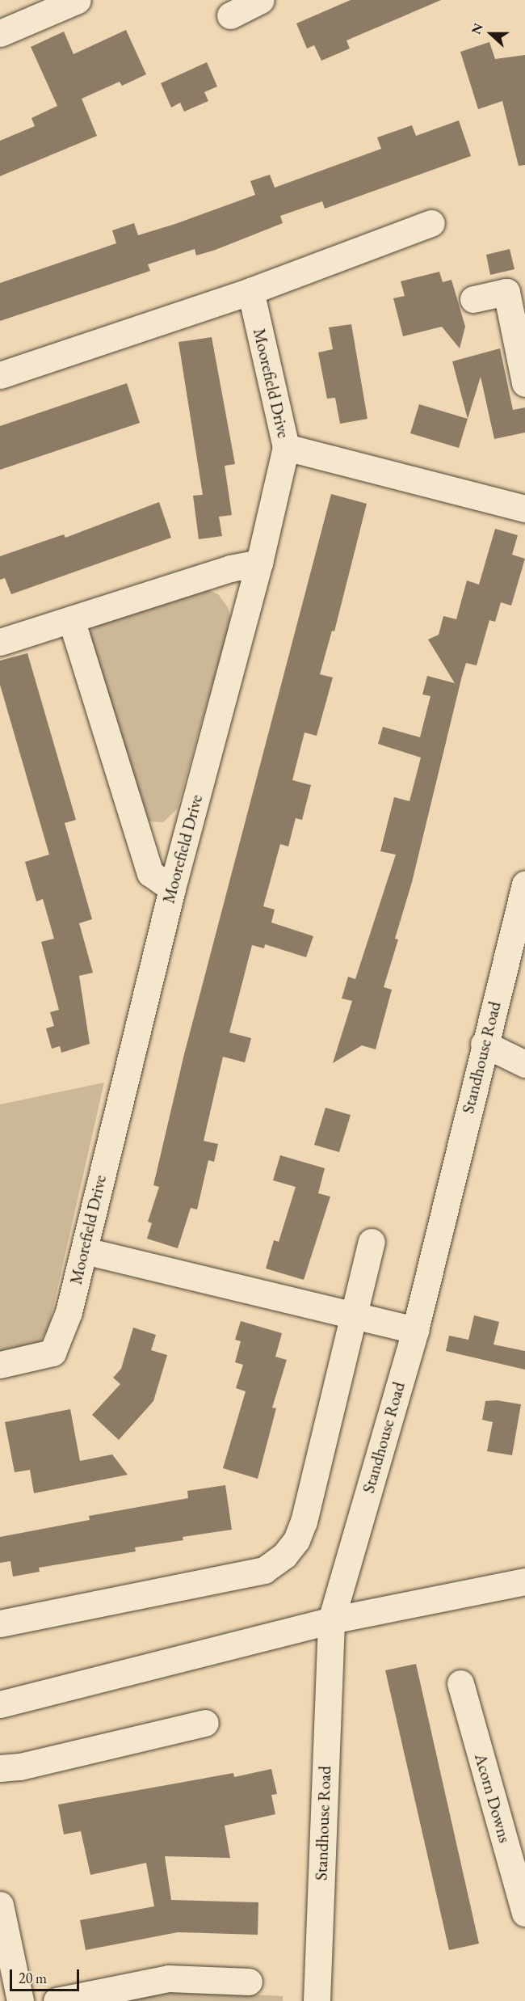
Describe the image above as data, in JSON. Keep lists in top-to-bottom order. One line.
{"streets":{"street":["Moorefield Drive","Standhouse Road","Acorn Downs"]},"scale_bar":"20 m","north":"left"}
